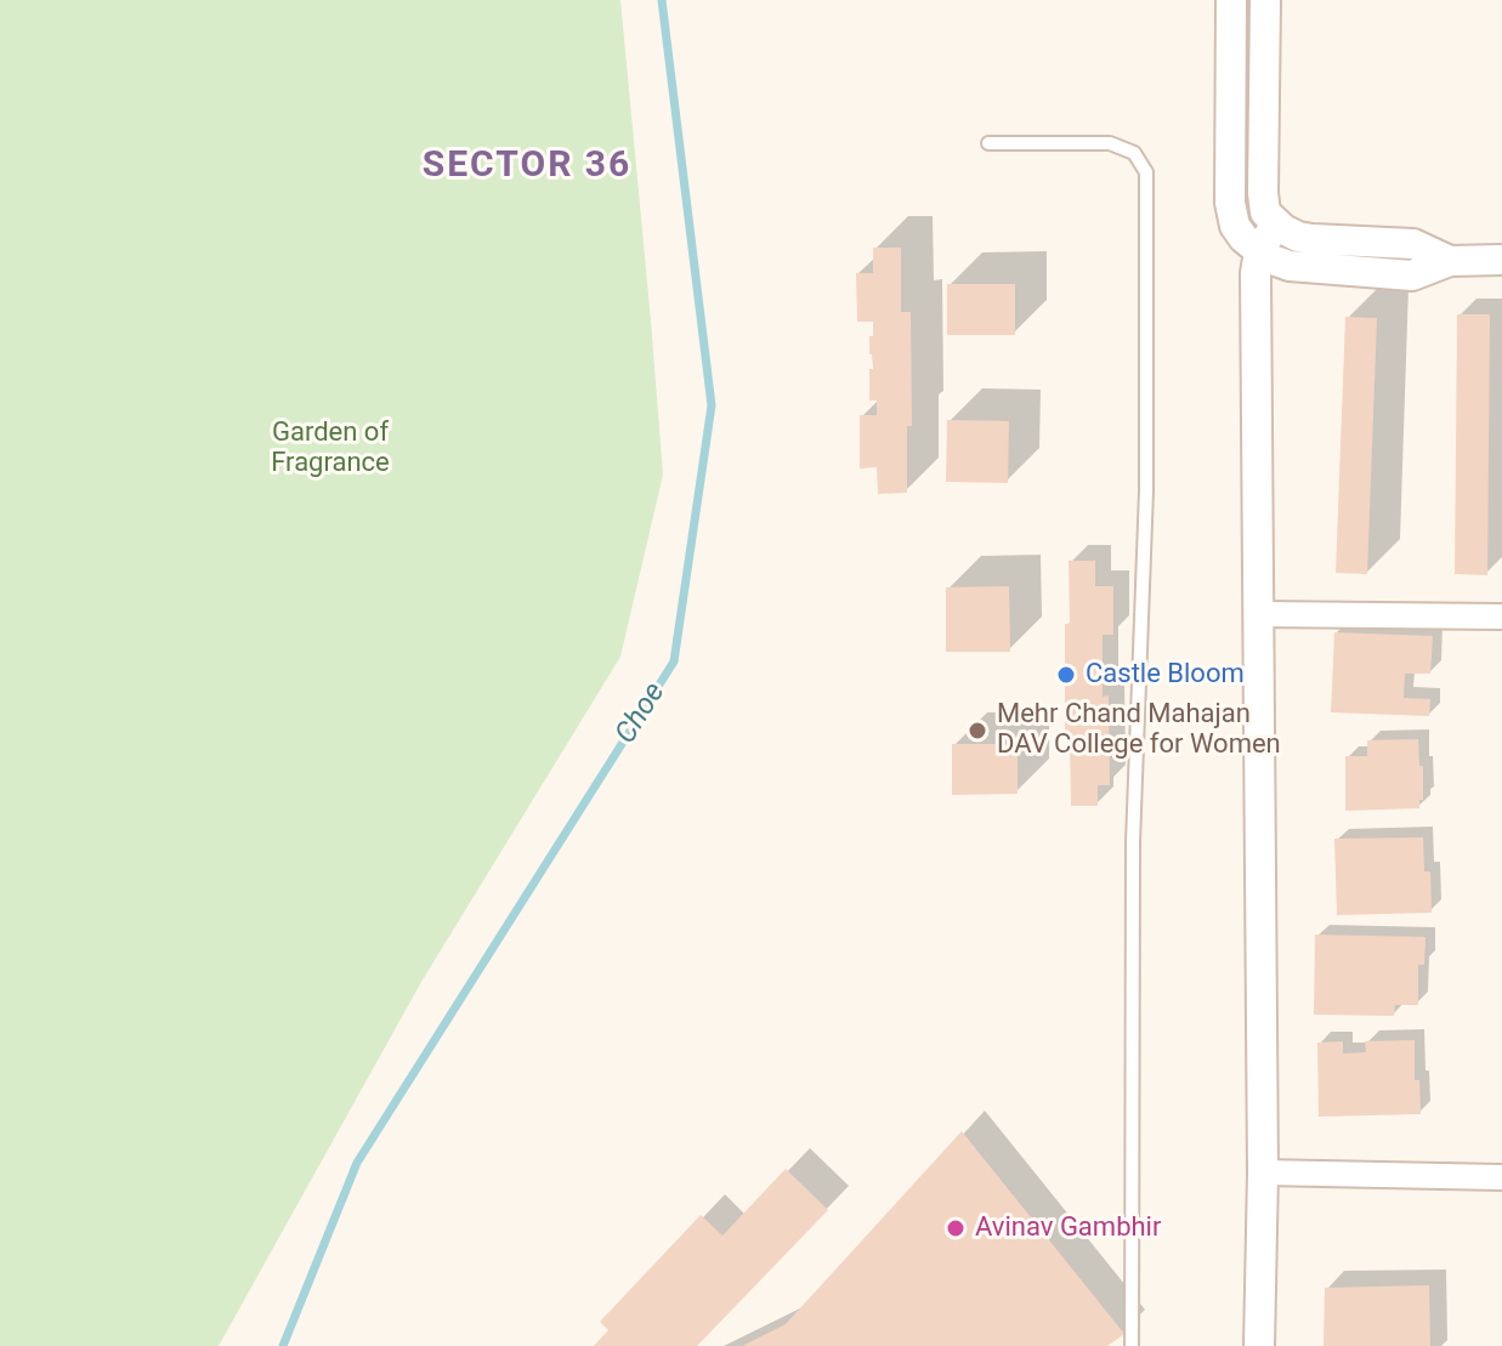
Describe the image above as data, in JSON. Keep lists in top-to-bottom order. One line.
{"districts":["SECTOR 36"],"water":["Choe"],"parks":["Garden of Fragrance"],"places":["Castle Bloom","Mehr Chand Mahajan DAV College for Women","Avinav Gambhir"]}
